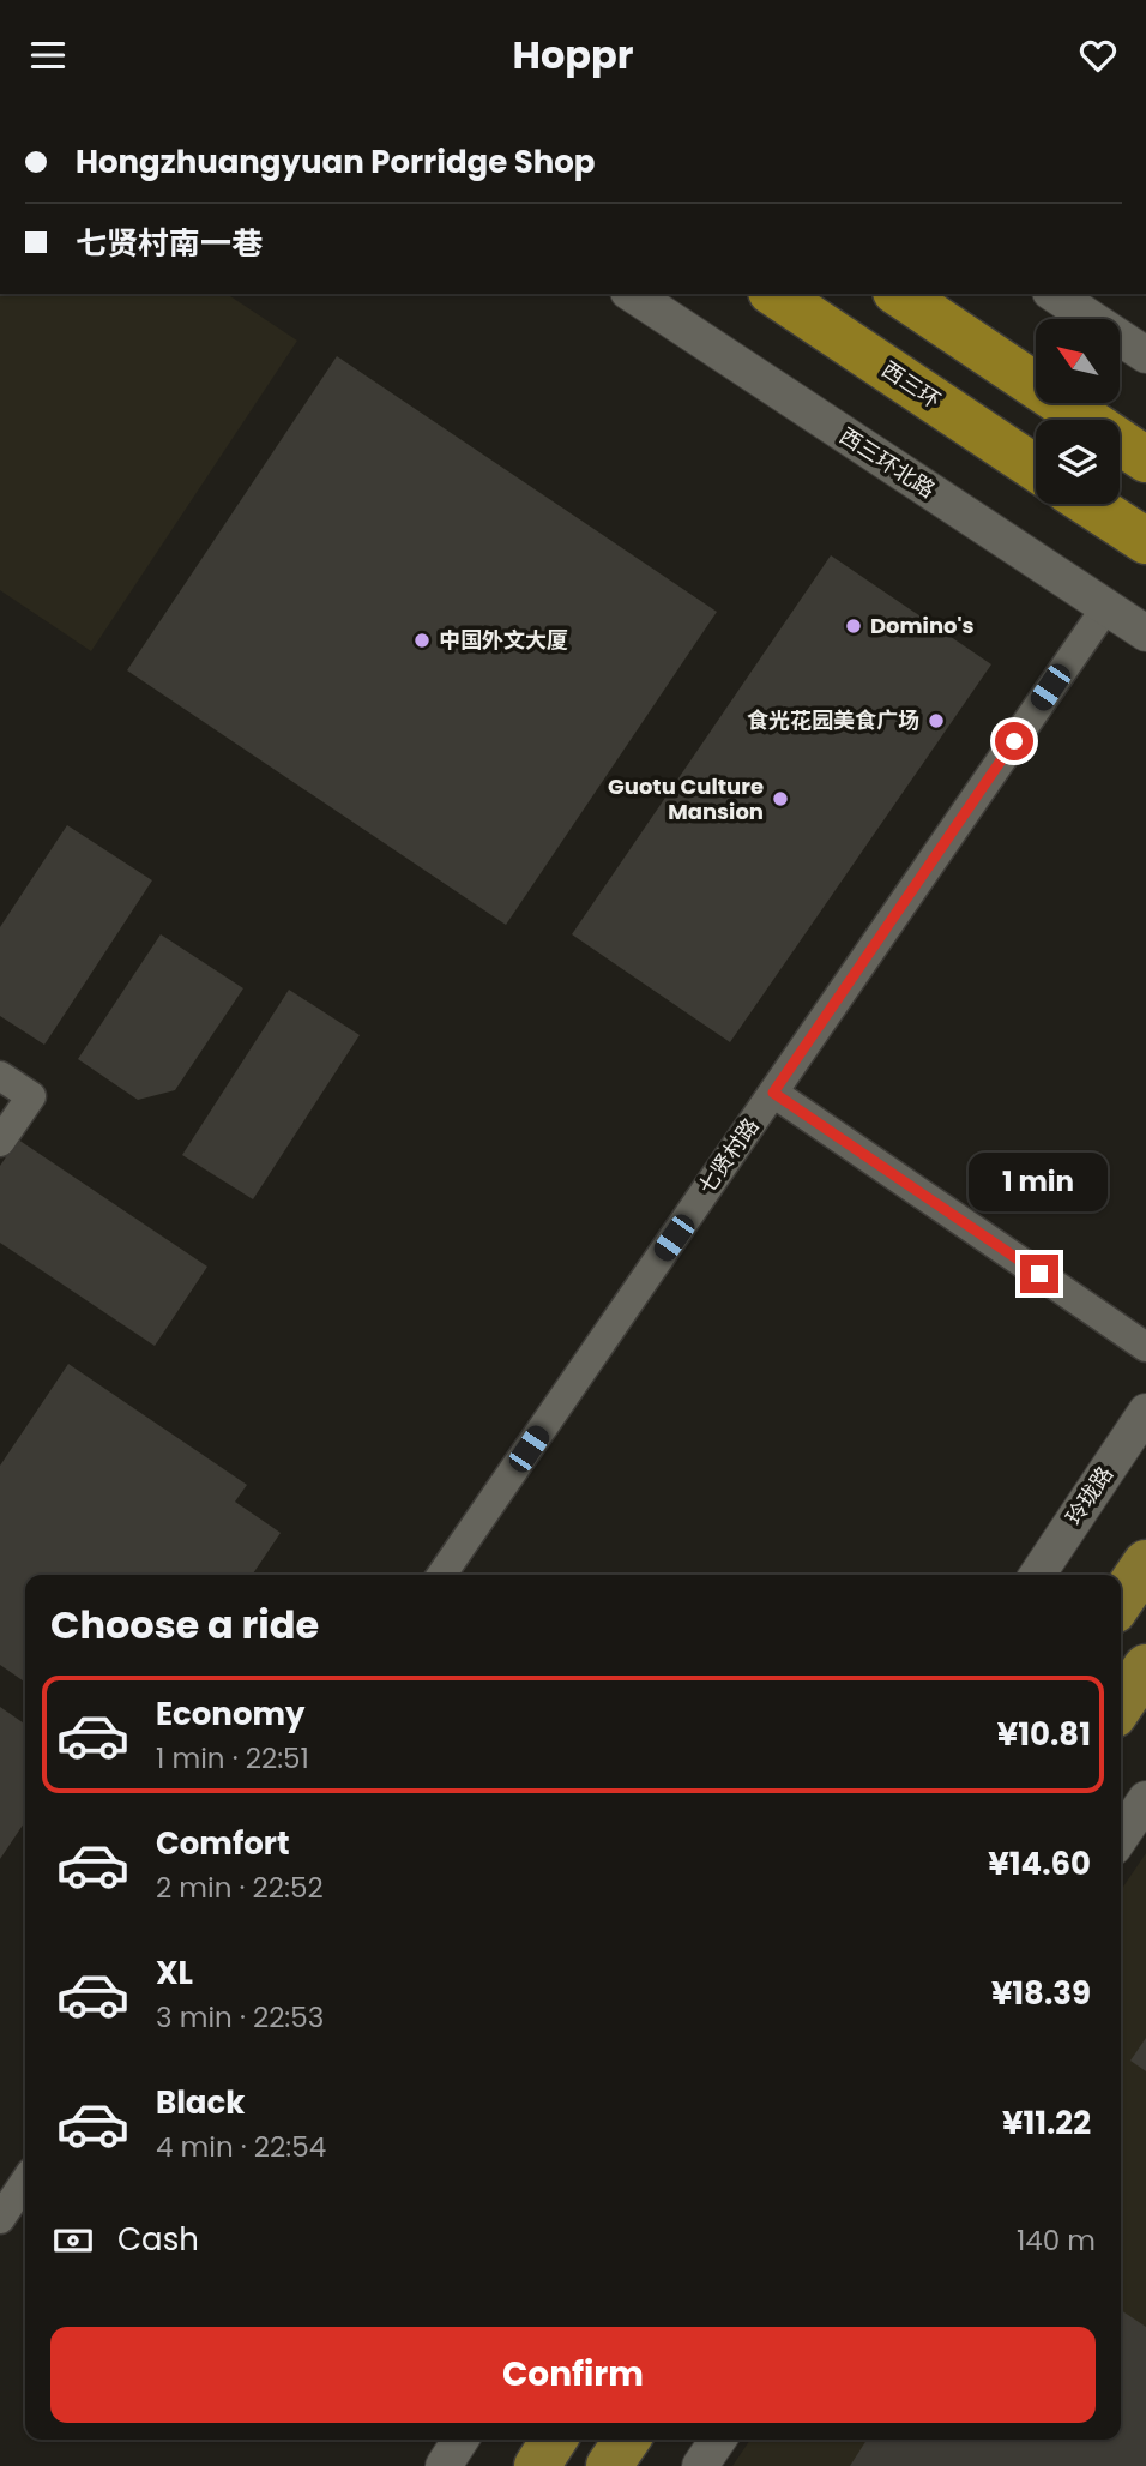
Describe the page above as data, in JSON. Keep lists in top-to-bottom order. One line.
{"streets":{"highway":["西三环"],"street":["西三环北路","七贤村路","玲珑路"]},"crossings":[["西三环北路","七贤村路"]],"places":["Domino's","中国外文大厦","食光花园美食广场","Guotu Culture Mansion"],"north":"top left","page":{"header":"Hoppr","banner":["Hongzhuangyuan Porridge Shop","七贤村南一巷"],"bubble":"1 min","heading":"Choose a ride","list":[{"name":"Economy","note":"1 min · 22:51","value":"¥10.81"},{"name":"Comfort","note":"2 min · 22:52","value":"¥14.60"},{"name":"XL","note":"3 min · 22:53","value":"¥18.39"},{"name":"Black","note":"4 min · 22:54","value":"¥11.22"}],"pay":["Cash","140 m"],"buttons":"Confirm"}}
